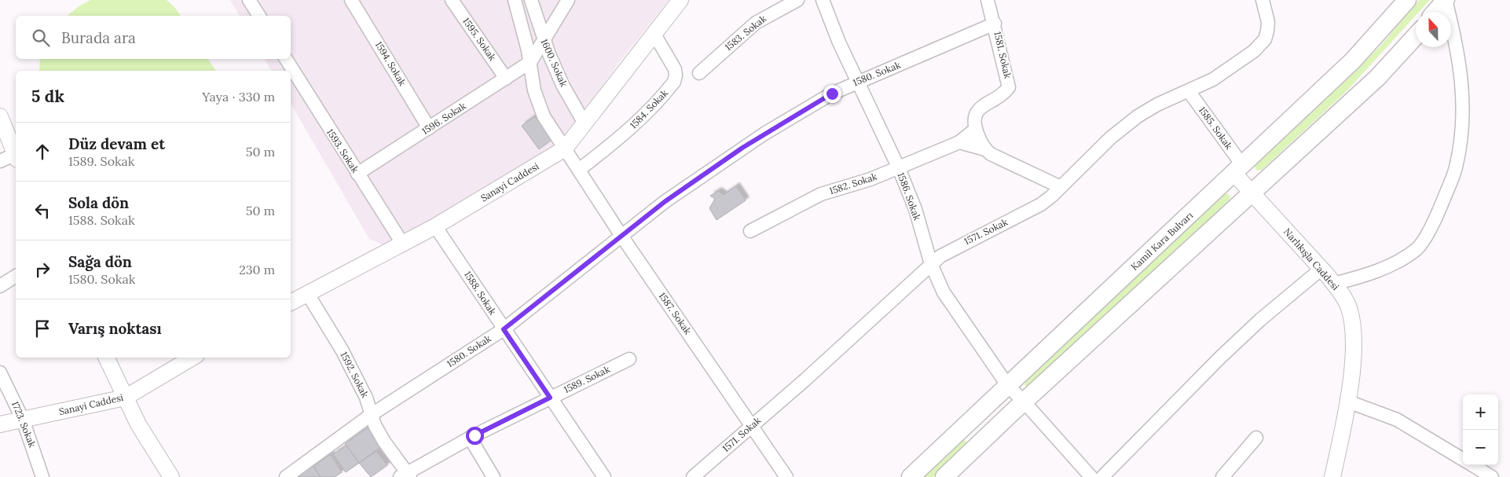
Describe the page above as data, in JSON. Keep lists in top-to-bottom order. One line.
{"streets":{"main road":["Kamil Kara Bulvarı"],"street":["1583. Sokak","1595. Sokak","1581. Sokak","1600. Sokak","1594. Sokak","1580. Sokak","1584. Sokak","1596. Sokak","1585. Sokak","1593. Sokak","Sanayi Caddesi","1582. Sokak","1586. Sokak","1571. Sokak","Narlıkışla Caddesi","1588. Sokak","1587. Sokak","1592. Sokak","1589. Sokak","1723. Sokak"]},"crossings":[["1595. Sokak","1596. Sokak"],["1581. Sokak","1580. Sokak"],["1581. Sokak","1582. Sokak"],["1600. Sokak","Sanayi Caddesi"],["1594. Sokak","1596. Sokak"],["1580. Sokak","1586. Sokak"],["1580. Sokak","1588. Sokak"],["1580. Sokak","1587. Sokak"],["1580. Sokak","1592. Sokak"],["1584. Sokak","Sanayi Caddesi"],["1584. Sokak","1587. Sokak"],["1596. Sokak","1593. Sokak"],["1596. Sokak","1587. Sokak"],["1585. Sokak","1571. Sokak"],["1585. Sokak","Kamil Kara Bulvarı"],["1585. Sokak","Narlıkışla Caddesi"],["1593. Sokak","Sanayi Caddesi"],["Sanayi Caddesi","1588. Sokak"],["Sanayi Caddesi","1587. Sokak"],["Sanayi Caddesi","1592. Sokak"],["Sanayi Caddesi","1723. Sokak"],["1582. Sokak","1586. Sokak"],["1586. Sokak","1571. Sokak"],["1586. Sokak","Kamil Kara Bulvarı"],["1571. Sokak","1587. Sokak"],["Kamil Kara Bulvarı","Narlıkışla Caddesi"],["1588. Sokak","1589. Sokak"],["1592. Sokak","1589. Sokak"]],"north":"top","page":{"search":"Burada ara","heading":["5 dk","Yaya · 330 m"],"list":[["Düz devam et","1589. Sokak","50 m"],["Sola dön","1588. Sokak","50 m"],["Sağa dön","1580. Sokak","230 m"],"Varış noktası"],"map_buttons":["+","−"]}}
